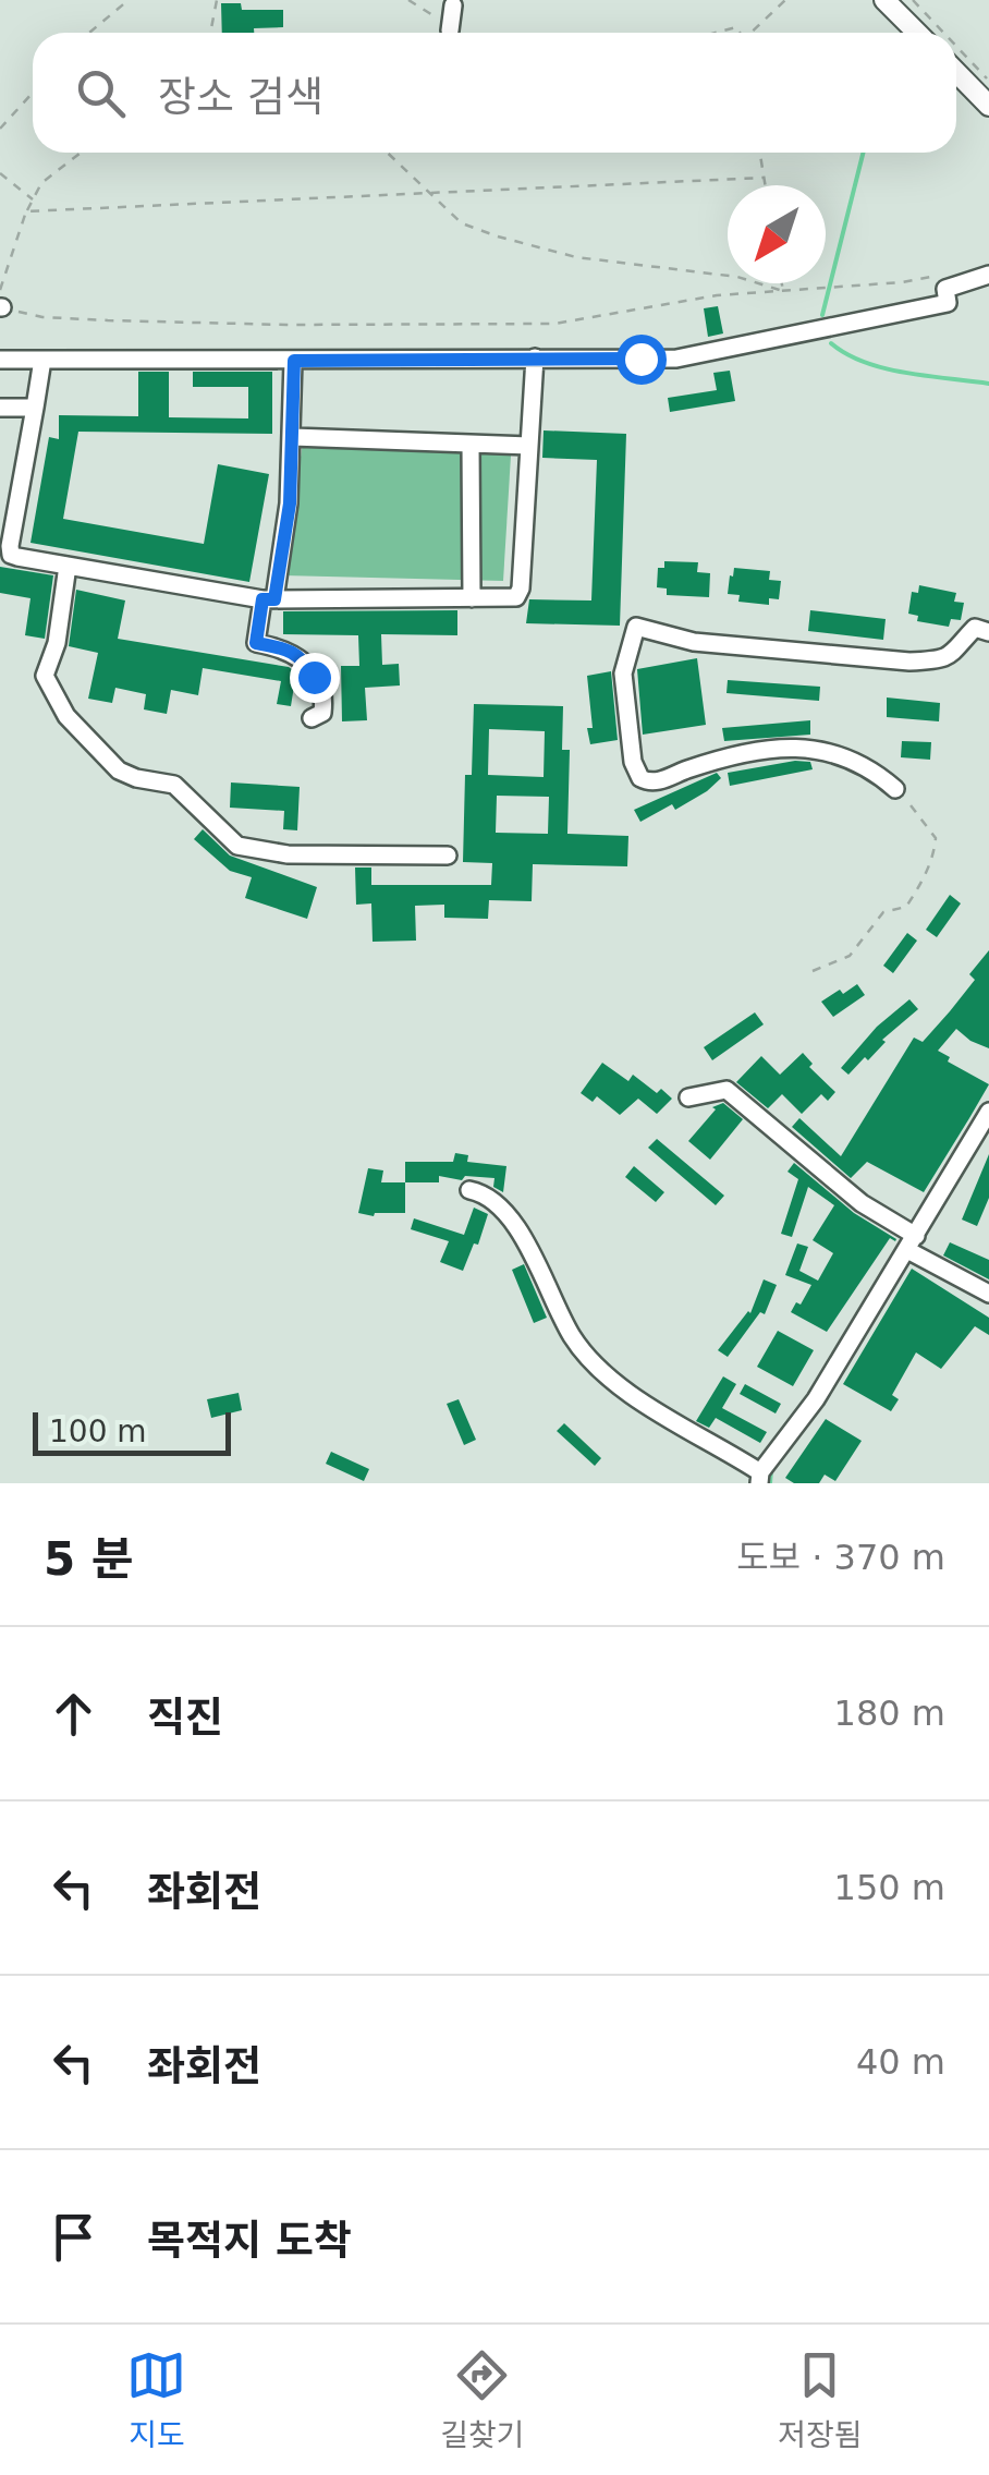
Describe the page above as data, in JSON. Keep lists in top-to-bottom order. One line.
{"scale_bar":"100 m","north":"bottom left","page":{"search":"장소 검색","scale":"100 m","heading":["5 분","도보 · 370 m"],"list":[["직진","180 m"],["좌회전","150 m"],["좌회전","40 m"],"목적지 도착"],"nav":["지도","길찾기","저장됨"]}}
